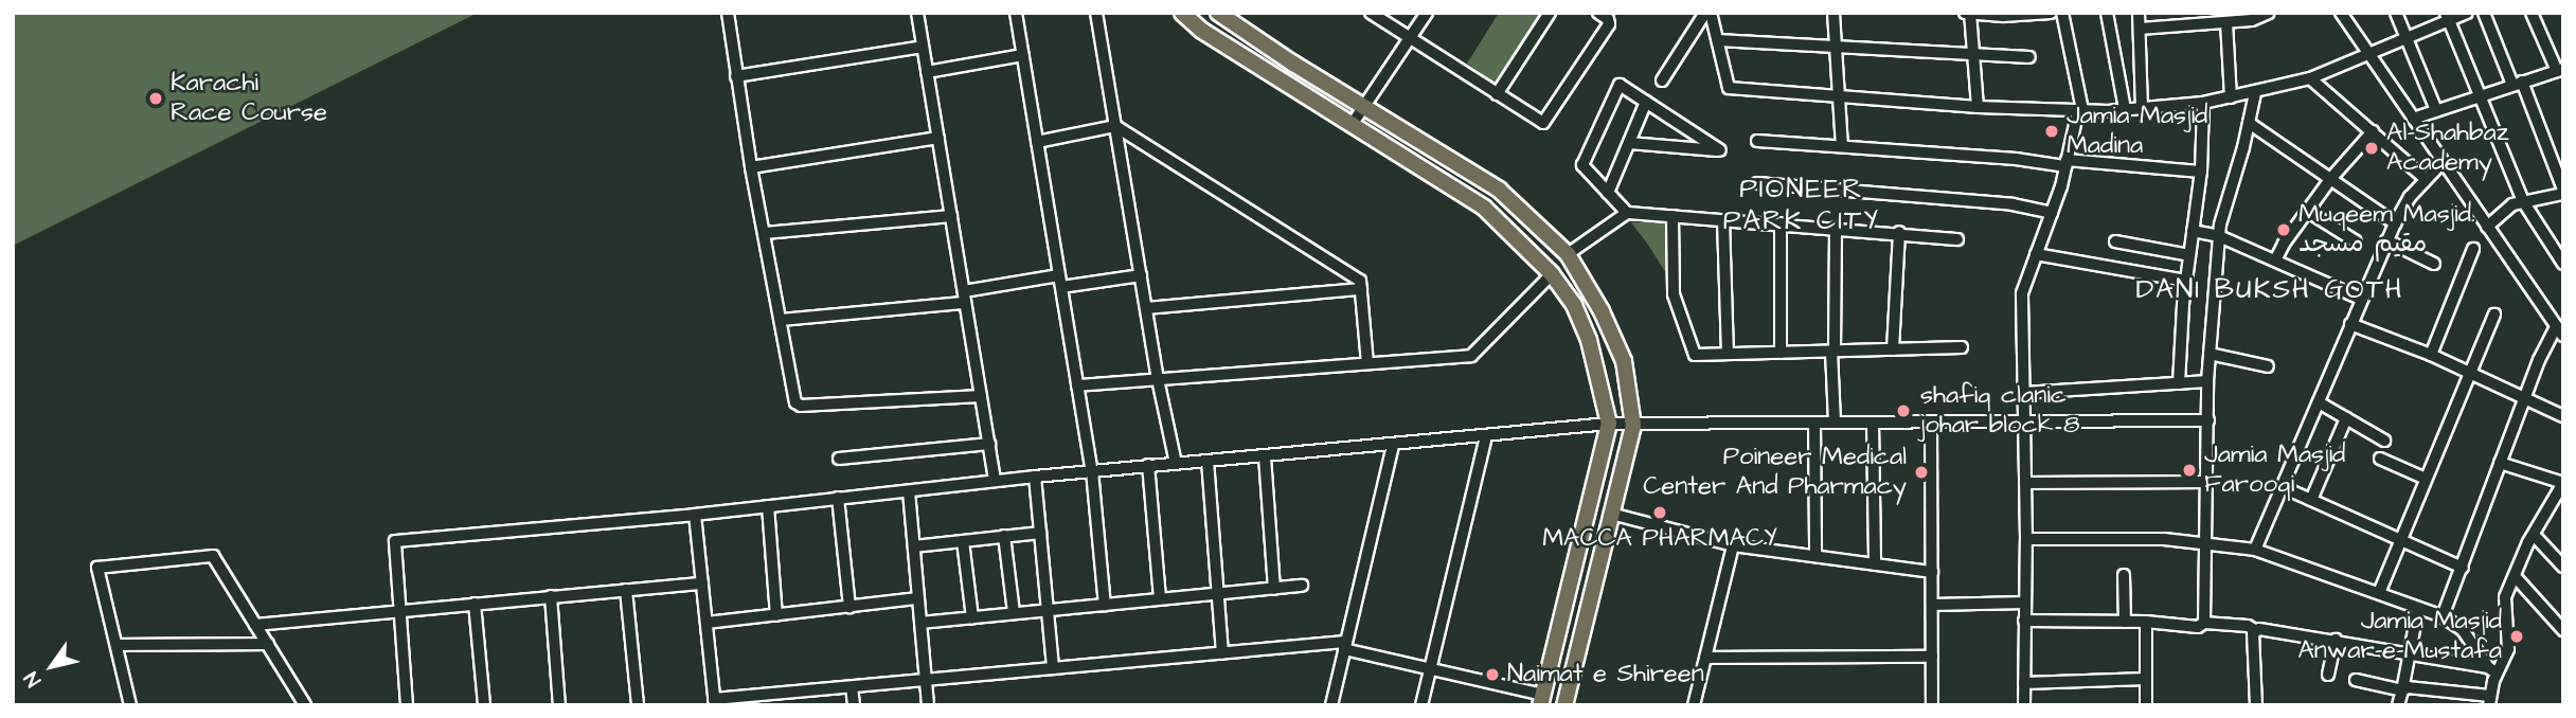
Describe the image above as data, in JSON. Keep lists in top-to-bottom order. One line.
{"districts":["PIONEER PARK CITY","DANI BUKSH GOTH"],"places":["Karachi Race Course","Jamia Masjid Madina","Al-Shahbaz Academy","Muqeem Masjid. مقیم مسجد","shafiq clanic johar block 8","Jamia Masjid Farooqi","Poineer Medical Center And Pharmacy","MACCA PHARMACY","Jamia Masjid Anwar-e-Mustafa","Naimat e Shireen"],"north":"bottom left"}
